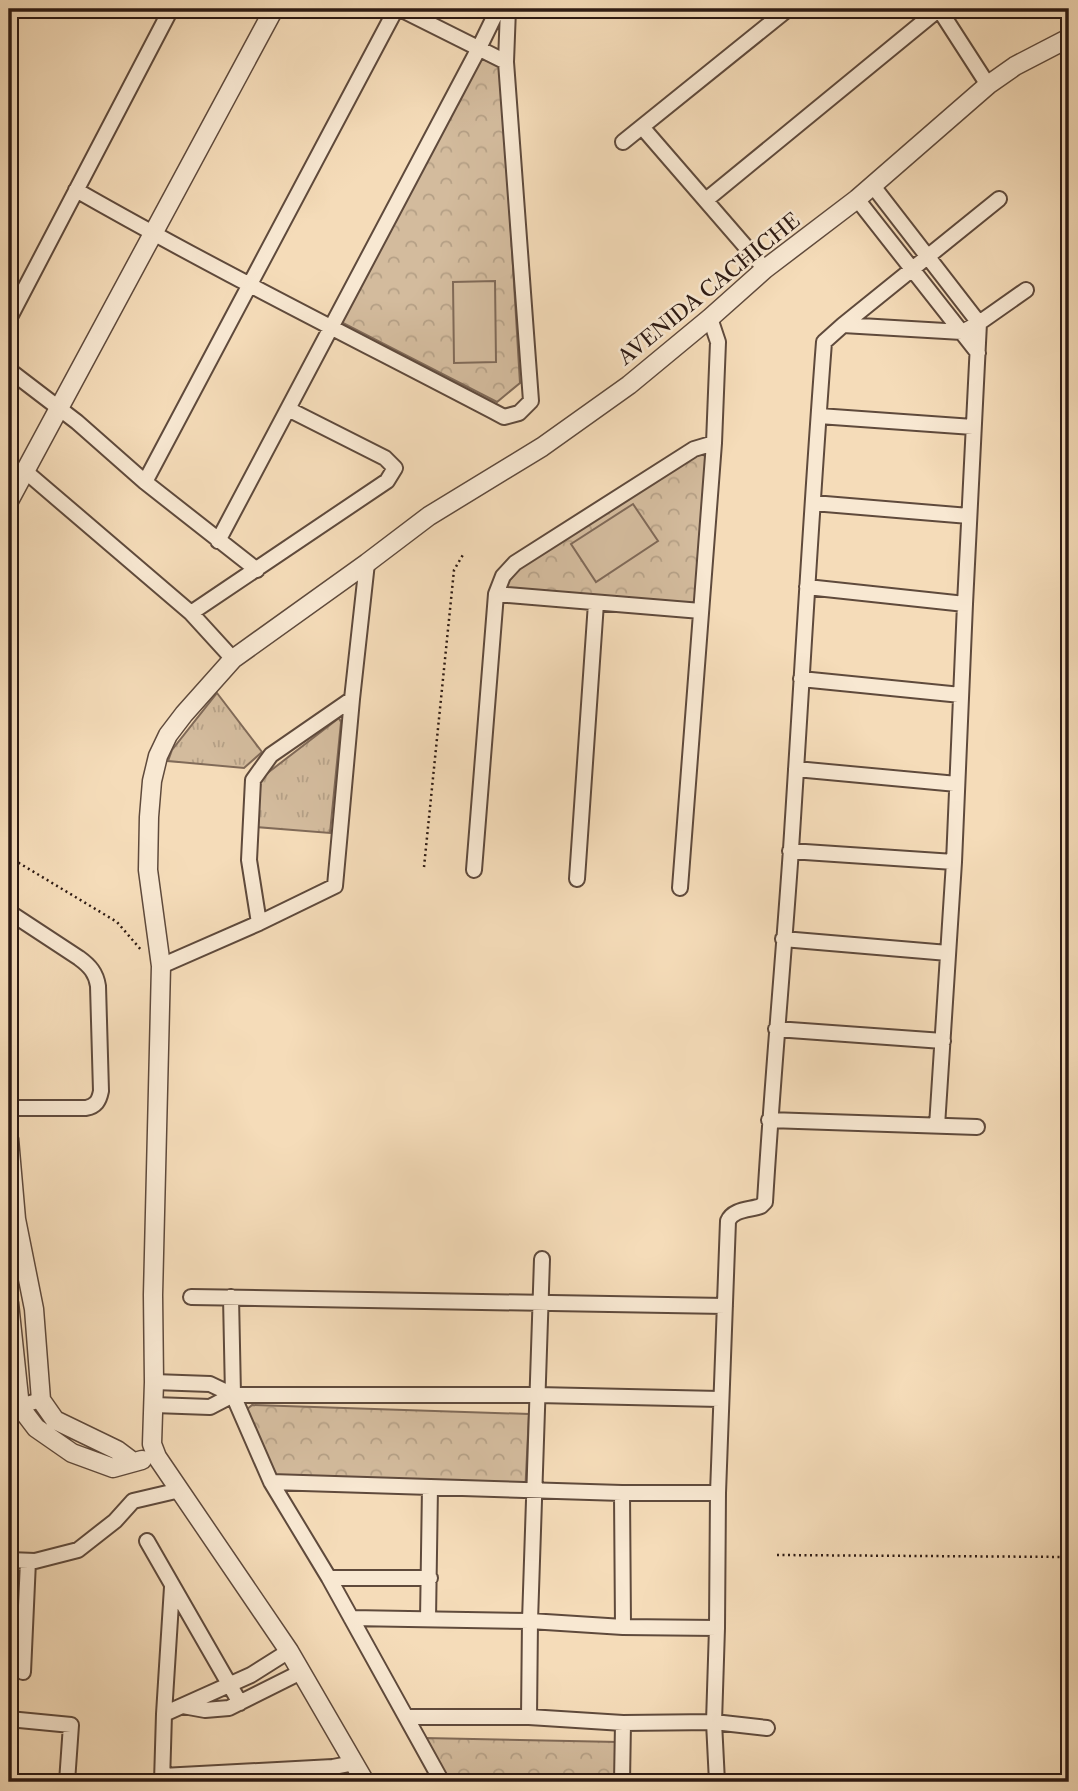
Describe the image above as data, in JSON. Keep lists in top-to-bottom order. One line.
{"streets":{"street":["AVENIDA CACHICHE"]}}
